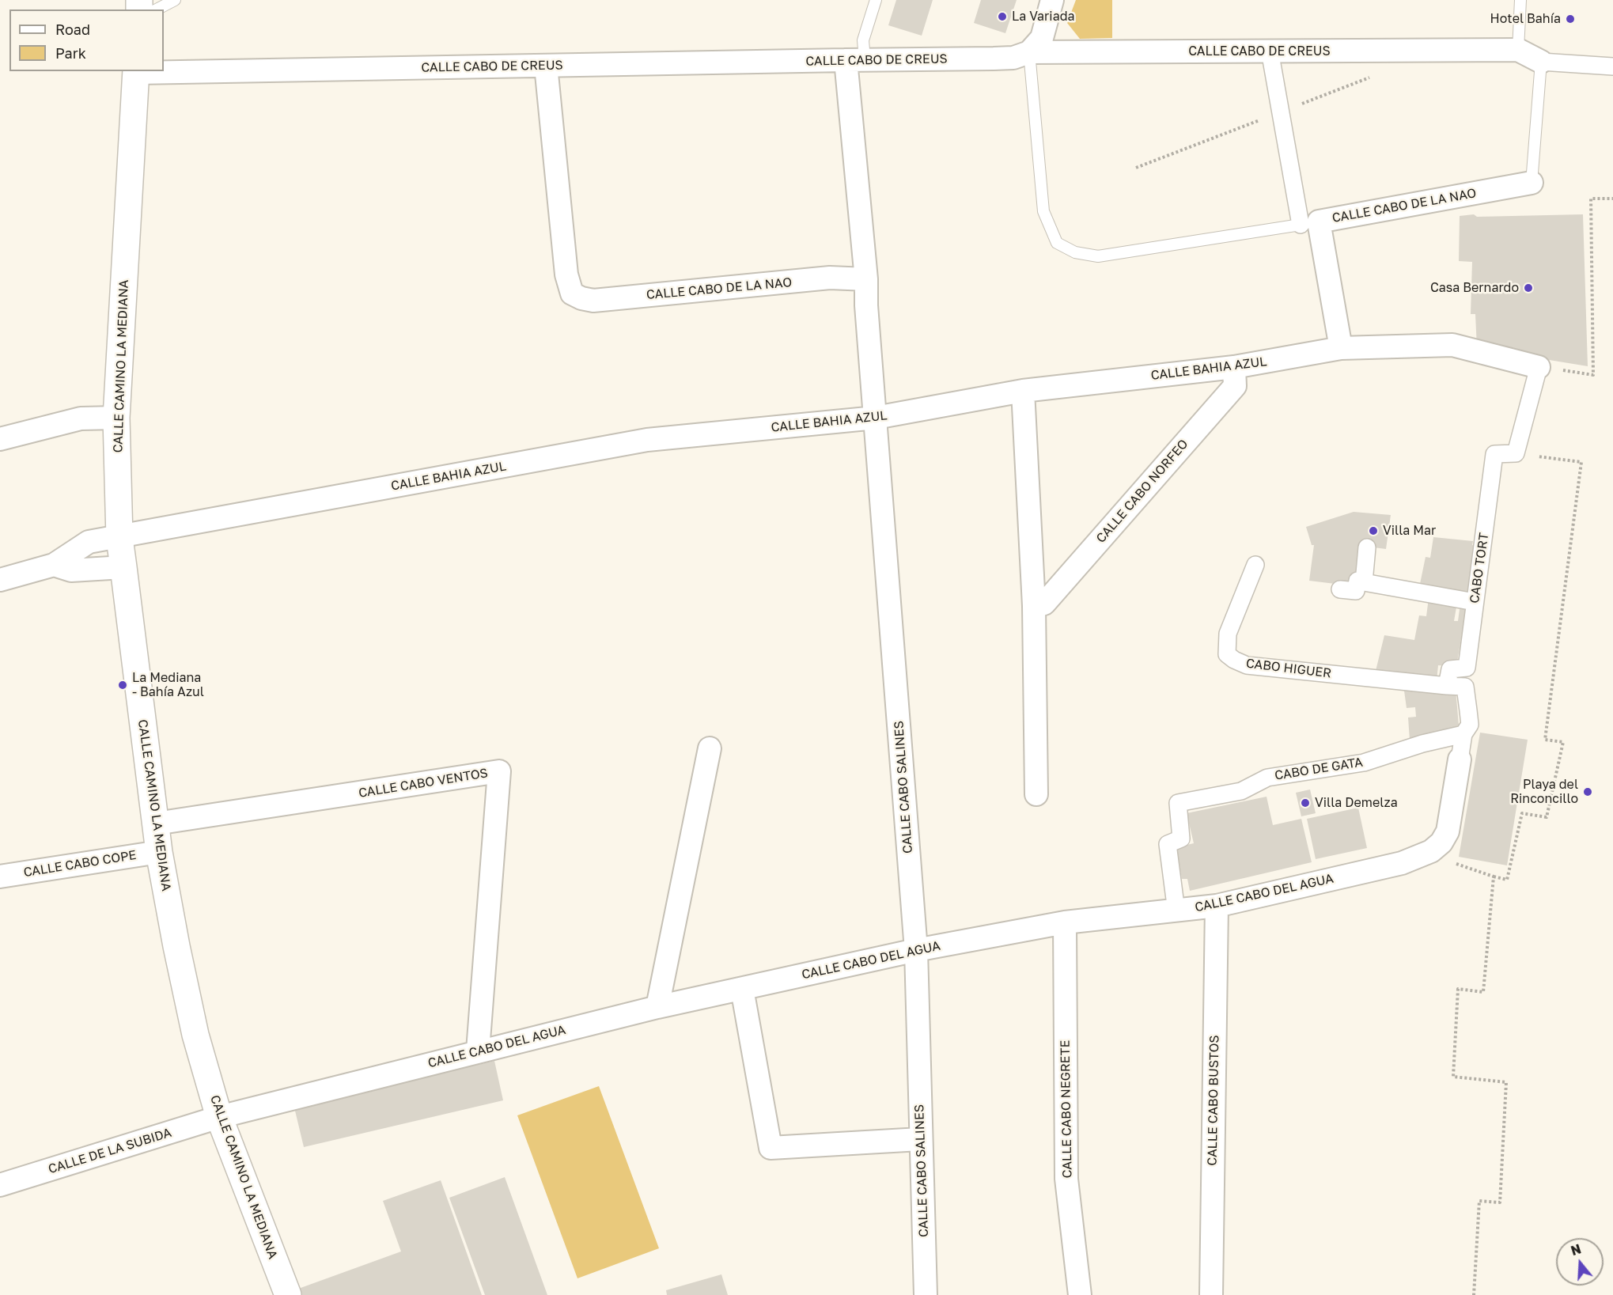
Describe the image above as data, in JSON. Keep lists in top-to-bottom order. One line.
{"streets":{"street":["CALLE CABO DE CREUS","CALLE CABO DE LA NAO","CALLE CAMINO LA MEDIANA","CALLE BAHIA AZUL","CALLE CABO NORFEO","CABO TORT","CABO HIGUER","CABO DE GATA","CALLE CABO VENTOS","CALLE CABO SALINES","CALLE CABO COPE","CALLE CABO DEL AGUA","CALLE CABO BUSTOS","CALLE CABO NEGRETE","CALLE DE LA SUBIDA"]},"crossings":[["CALLE CABO DE CREUS","CALLE CABO DE LA NAO"],["CALLE CABO DE CREUS","CALLE CABO SALINES"],["CALLE CABO DE LA NAO","CALLE BAHIA AZUL"],["CALLE CABO DE LA NAO","CALLE CABO SALINES"],["CALLE CAMINO LA MEDIANA","CALLE BAHIA AZUL"],["CALLE CAMINO LA MEDIANA","CALLE CABO VENTOS"],["CALLE CAMINO LA MEDIANA","CALLE CABO COPE"],["CALLE CAMINO LA MEDIANA","CALLE CABO DEL AGUA"],["CALLE CAMINO LA MEDIANA","CALLE DE LA SUBIDA"],["CALLE BAHIA AZUL","CALLE CABO NORFEO"],["CALLE BAHIA AZUL","CALLE CABO SALINES"],["CABO TORT","CABO HIGUER"],["CABO DE GATA","CALLE CABO DEL AGUA"],["CALLE CABO VENTOS","CALLE CABO DEL AGUA"],["CALLE CABO SALINES","CALLE CABO DEL AGUA"],["CALLE CABO DEL AGUA","CALLE CABO BUSTOS"],["CALLE CABO DEL AGUA","CALLE CABO NEGRETE"],["CALLE CABO DEL AGUA","CALLE DE LA SUBIDA"]],"places":["La Variada","Hotel Bahía","Casa Bernardo","Villa Mar","La Mediana - Bahía Azul","Playa del Rinconcillo","Villa Demelza"],"legend":["Road","Park"],"north":"top"}
